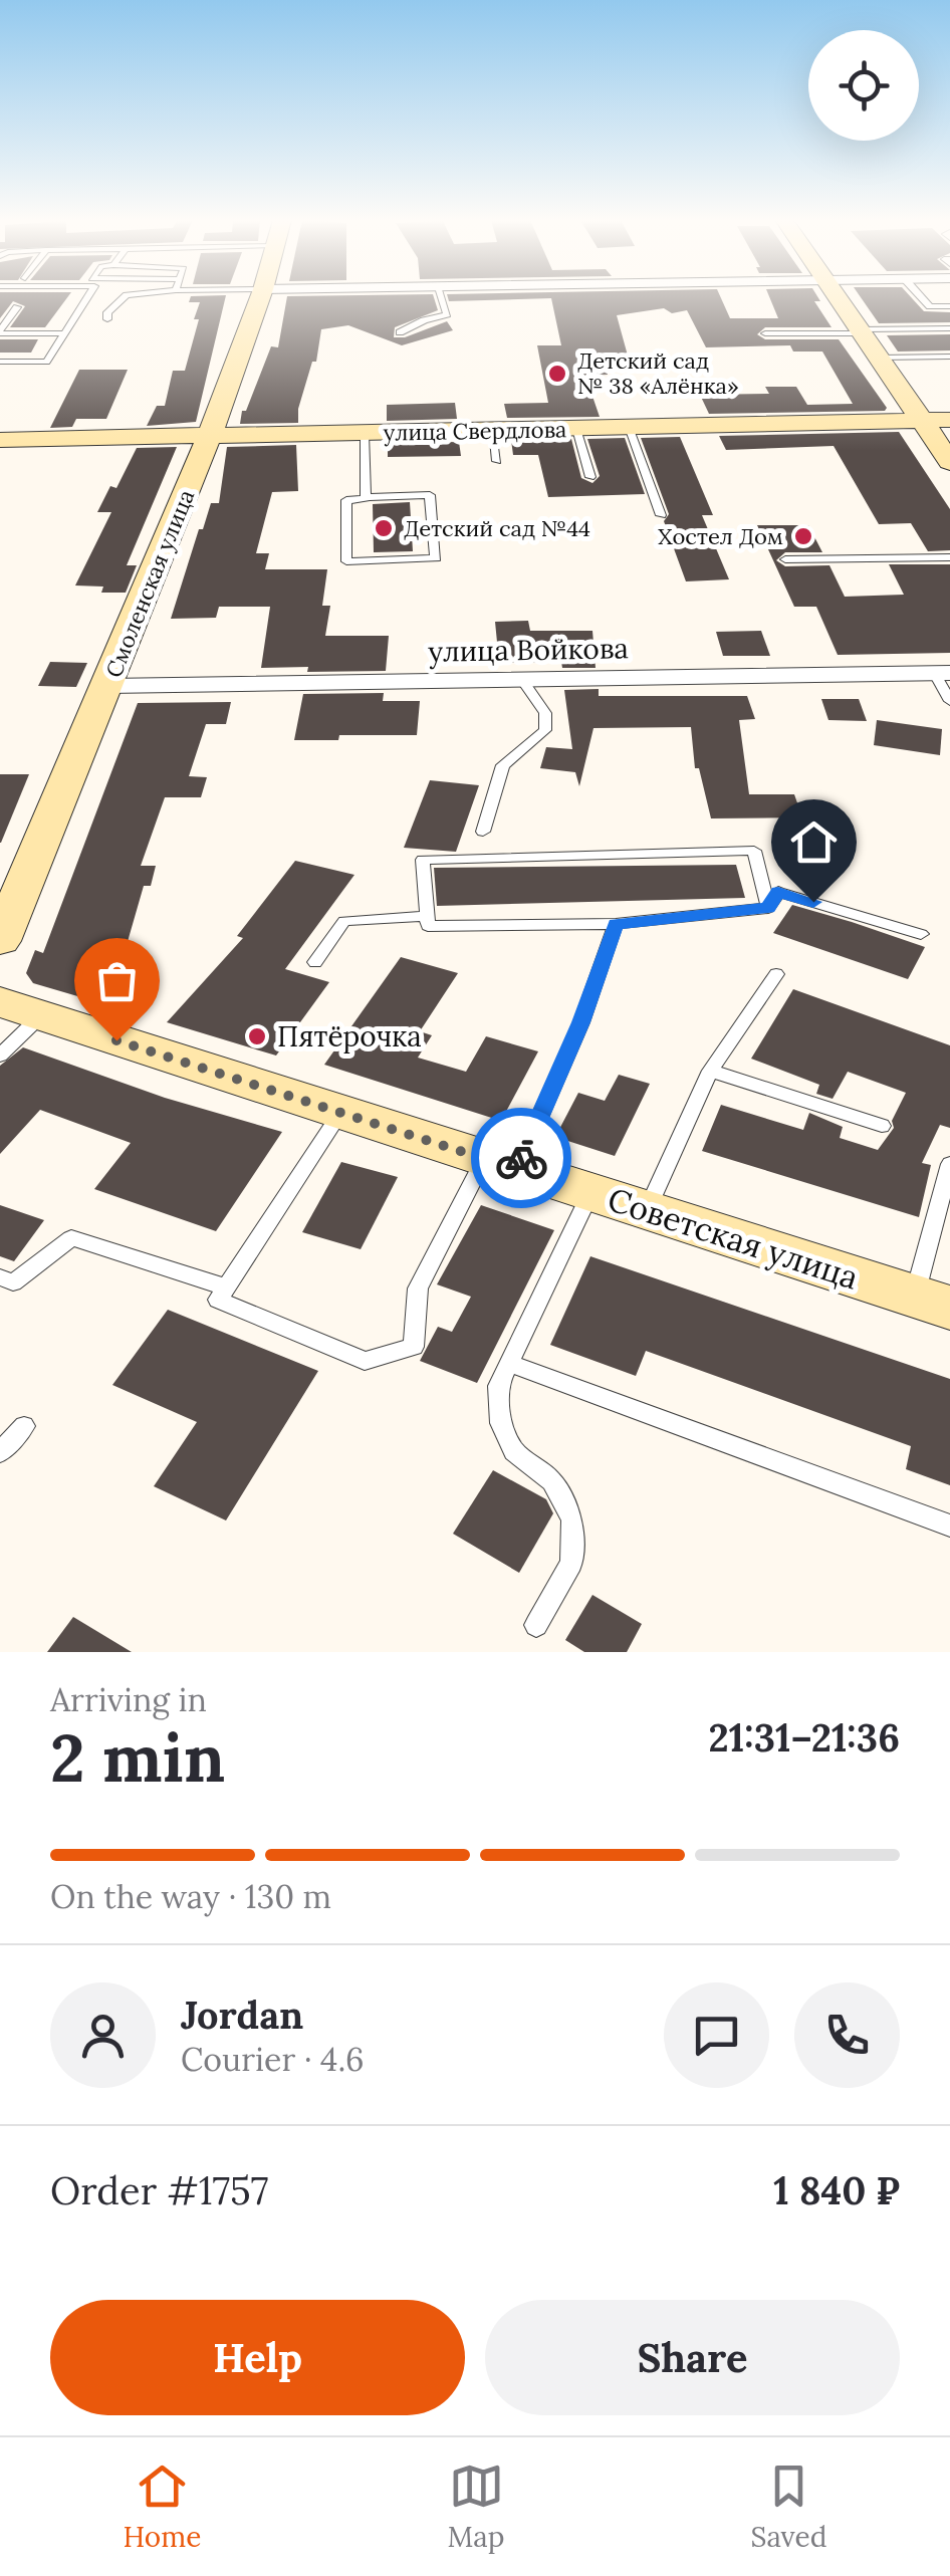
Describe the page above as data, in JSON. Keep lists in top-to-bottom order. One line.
{"streets":{"street":["улица Свердлова","Смоленская улица","улица Войкова","Советская улица"]},"crossings":[["улица Свердлова","Смоленская улица"],["Смоленская улица","улица Войкова"]],"places":["Детский сад № 38 «Алёнка»","Детский сад №44","Хостел Дом","Пятёрочка"],"page":{"heading":["2 min","Arriving in","21:31–21:36"],"panel":["Jordan","Courier · 4.6","Order #1757","1 840 ₽"],"bar":"On the way · 130 m","buttons":["Help","Share"],"tabs":["Home","Map","Saved"]}}
